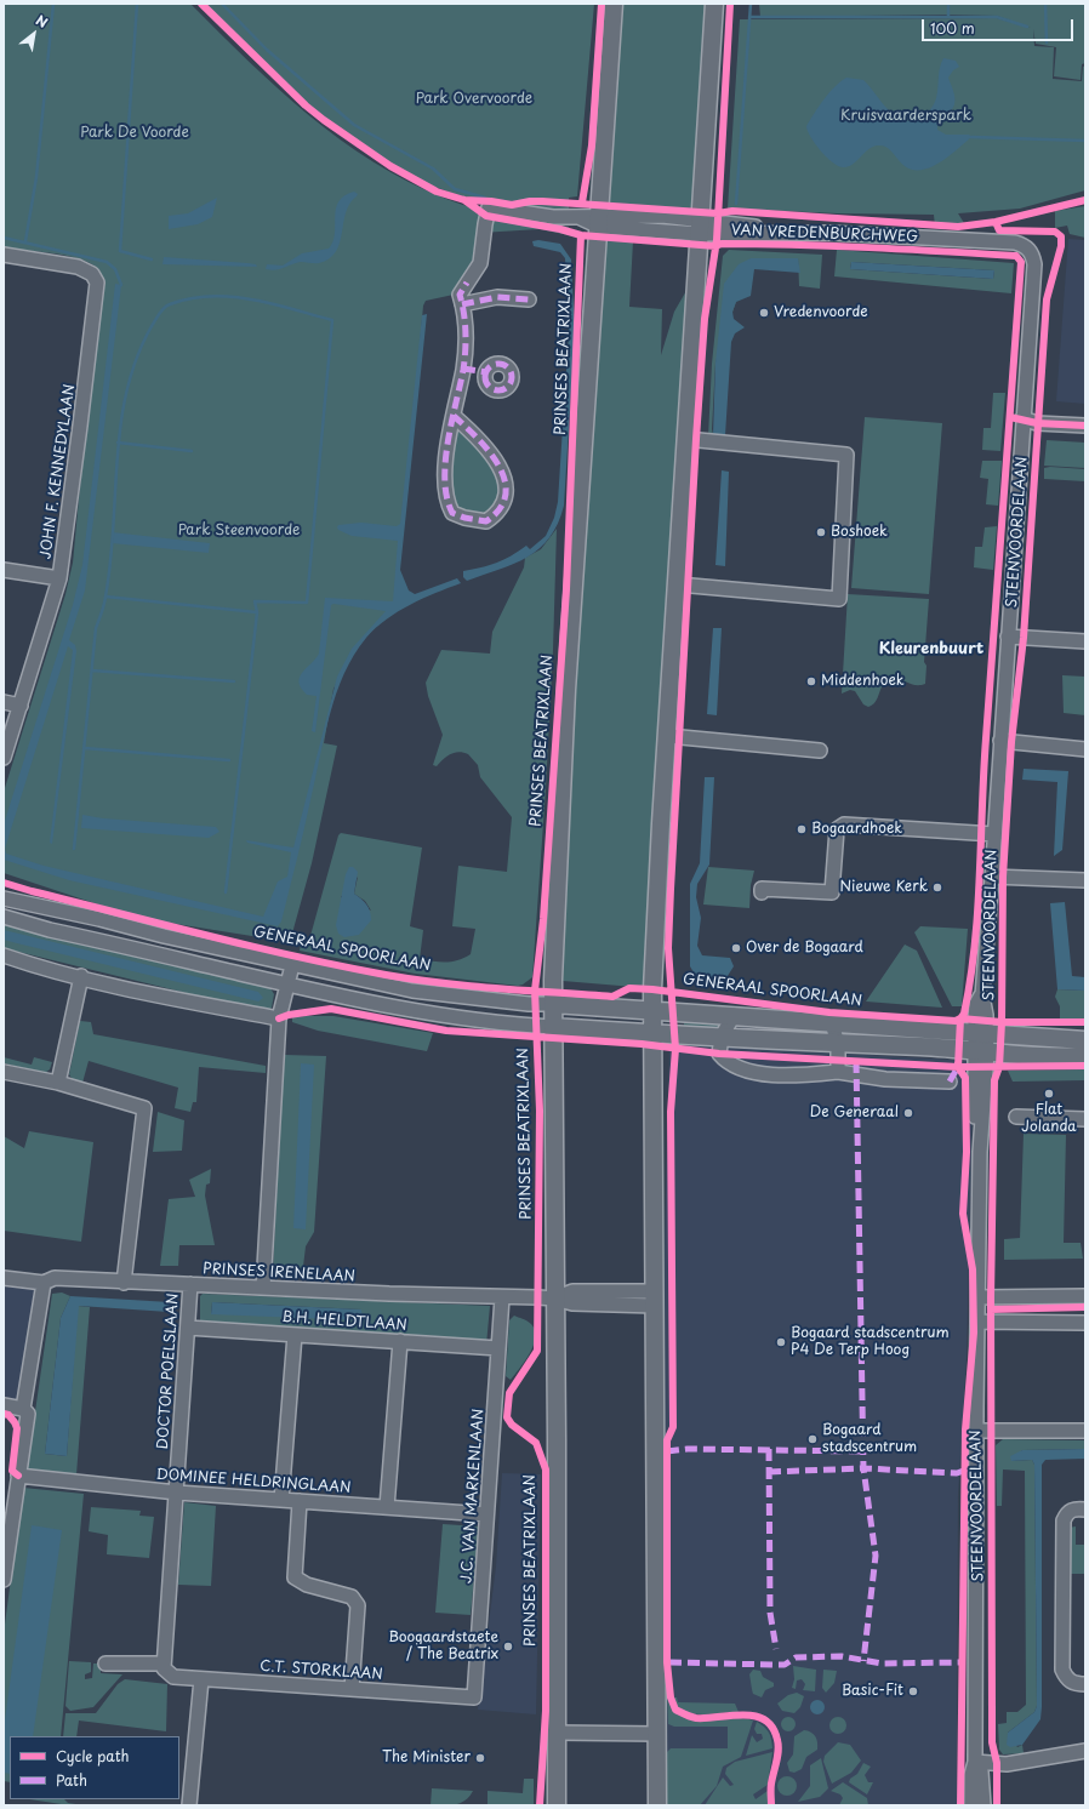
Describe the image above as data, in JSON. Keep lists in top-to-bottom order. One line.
{"streets":{"main road":["PRINSES BEATRIXLAAN","GENERAAL SPOORLAAN"],"street":["VAN VREDENBURCHWEG","JOHN F. KENNEDYLAAN","STEENVOORDELAAN","PRINSES IRENELAAN","B.H. HELDTLAAN","DOCTOR POELSLAAN","DOMINEE HELDRINGLAAN","J.C. VAN MARKENLAAN","C.T. STORKLAAN"]},"crossings":[["VAN VREDENBURCHWEG","PRINSES BEATRIXLAAN"],["VAN VREDENBURCHWEG","STEENVOORDELAAN"],["PRINSES BEATRIXLAAN","GENERAAL SPOORLAAN"],["PRINSES BEATRIXLAAN","PRINSES IRENELAAN"],["STEENVOORDELAAN","GENERAAL SPOORLAAN"],["PRINSES IRENELAAN","DOCTOR POELSLAAN"],["PRINSES IRENELAAN","J.C. VAN MARKENLAAN"],["B.H. HELDTLAAN","DOCTOR POELSLAAN"],["B.H. HELDTLAAN","J.C. VAN MARKENLAAN"],["DOCTOR POELSLAAN","DOMINEE HELDRINGLAAN"],["DOCTOR POELSLAAN","C.T. STORKLAAN"],["DOMINEE HELDRINGLAAN","J.C. VAN MARKENLAAN"],["J.C. VAN MARKENLAAN","C.T. STORKLAAN"]],"districts":["Kleurenbuurt"],"parks":["Park Overvoorde","Kruisvaarderspark","Park De Voorde","Park Steenvoorde"],"places":["Vredenvoorde","Boshoek","Middenhoek","Bogaardhoek","Nieuwe Kerk","Over de Bogaard","Flat Jolanda","De Generaal","Bogaard stadscentrum P4 De Terp Hoog","Bogaard stadscentrum","Boogaardstaete / The Beatrix","Basic-Fit","The Minister"],"legend":["Cycle path","Path"],"scale_bar":"100 m","north":"top right"}
